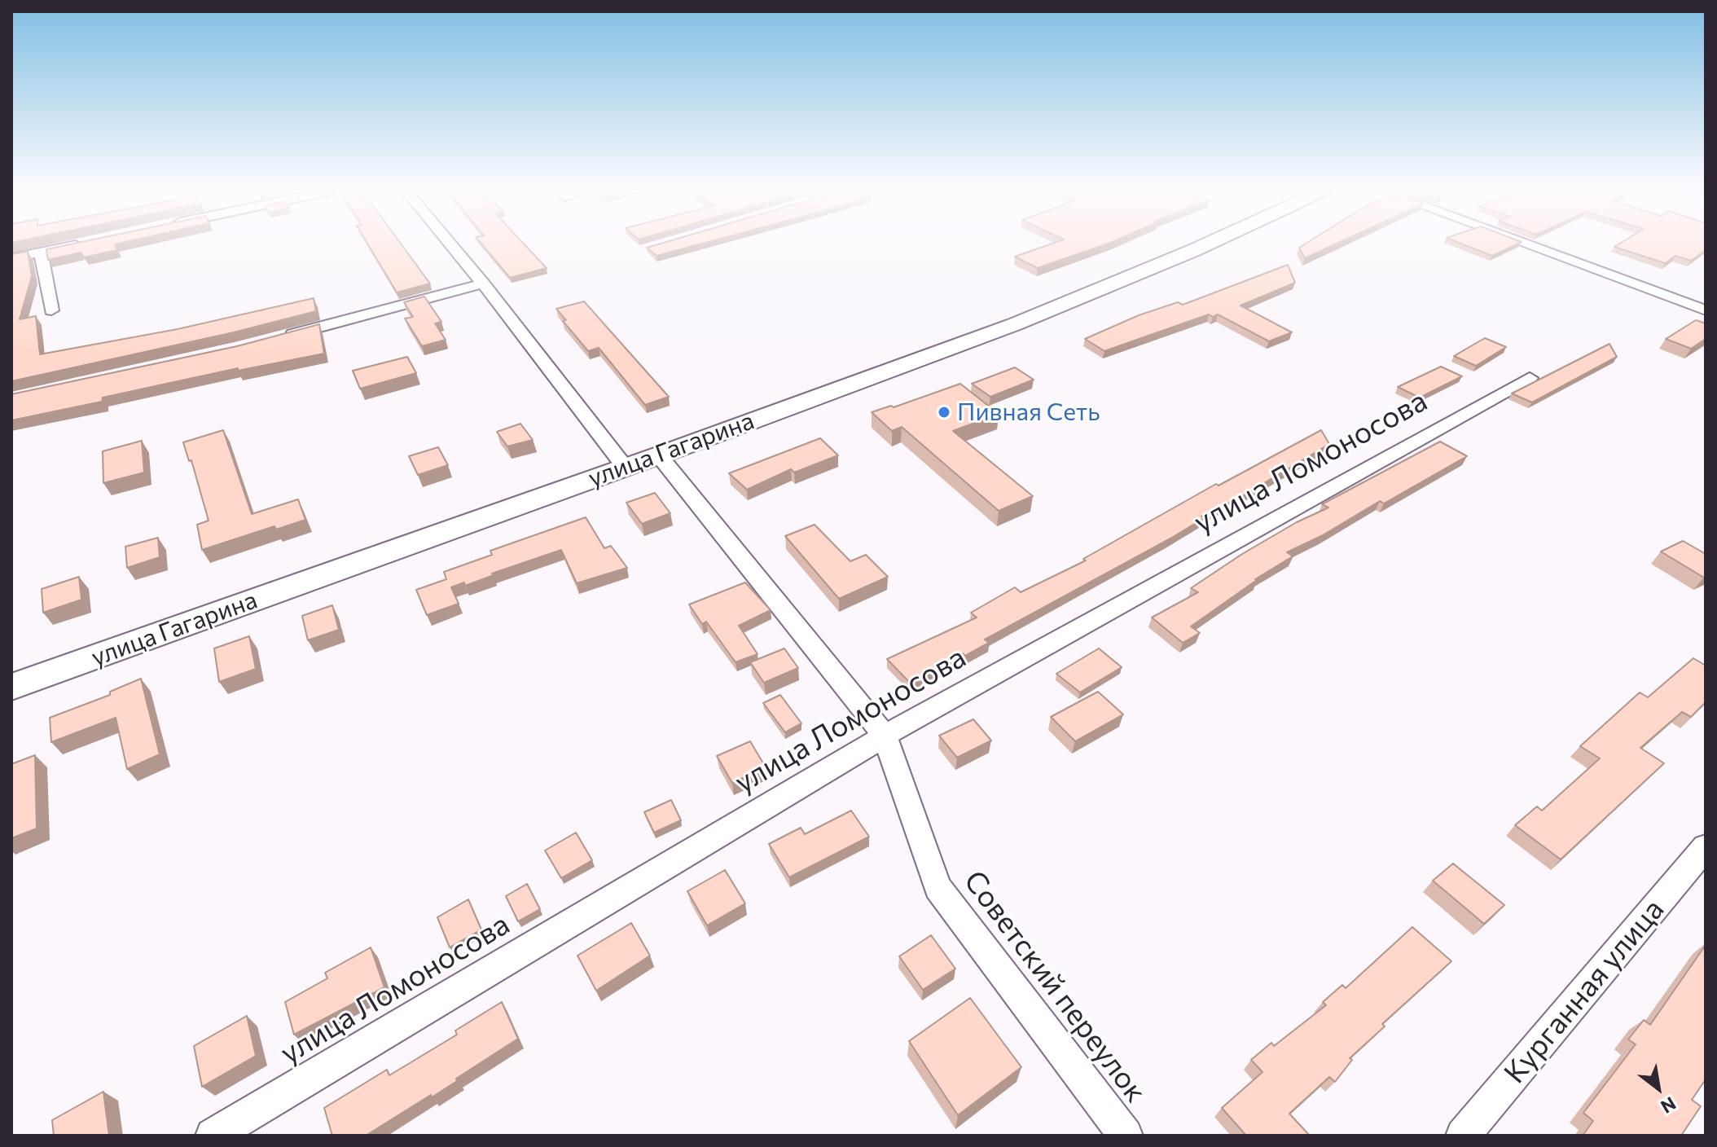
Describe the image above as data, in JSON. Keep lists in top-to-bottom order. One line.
{"streets":{"main road":["улица Гагарина"],"street":["улица Ломоносова","Советский переулок","Курганная улица"]},"crossings":[["улица Гагарина","Советский переулок"],["улица Ломоносова","Советский переулок"]],"places":["Пивная Сеть"],"north":"bottom right"}
